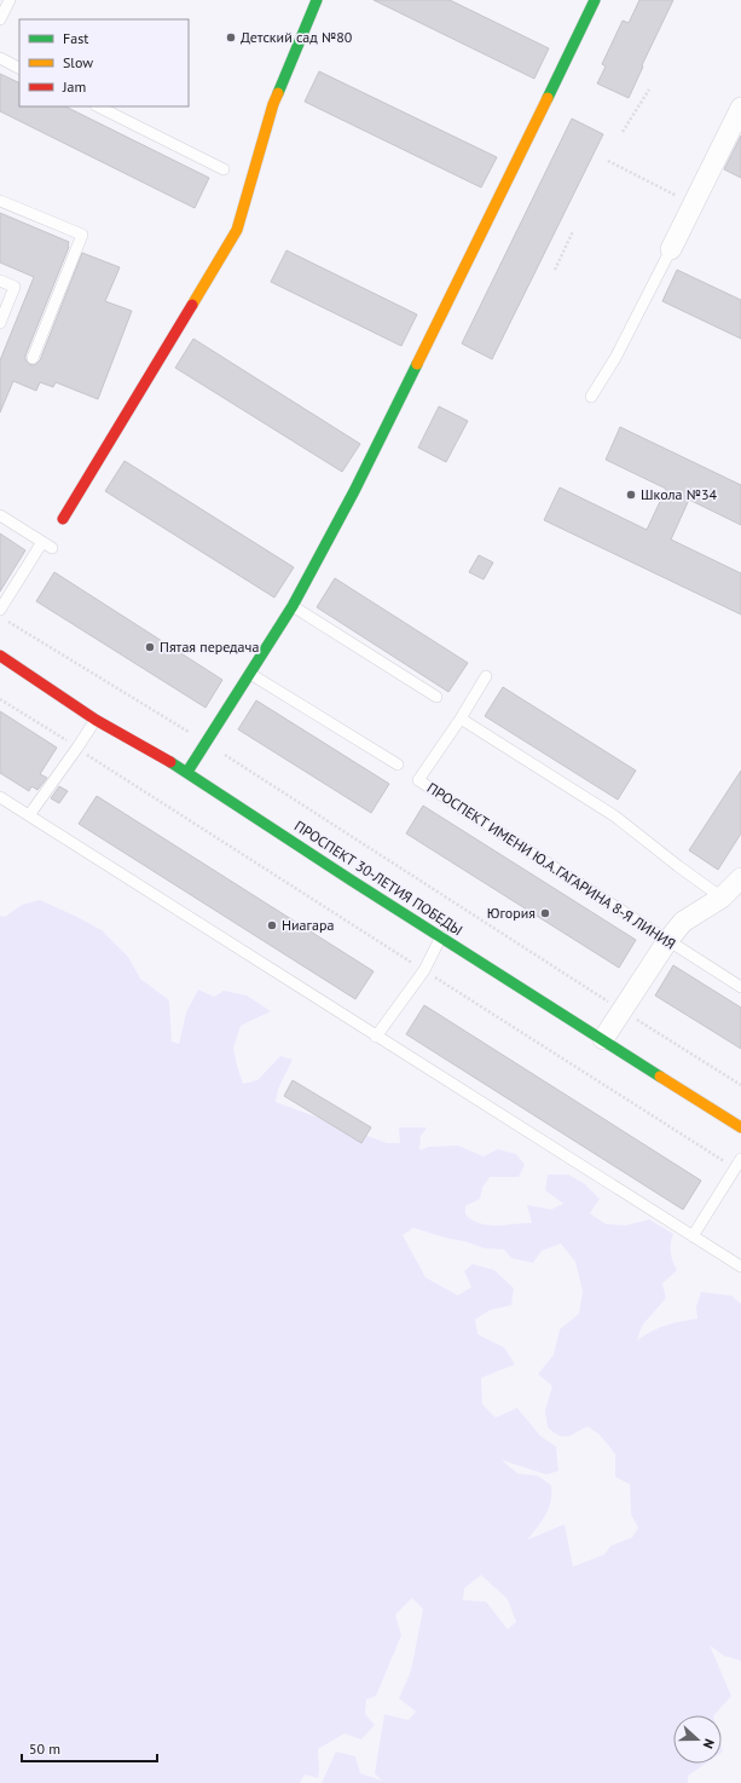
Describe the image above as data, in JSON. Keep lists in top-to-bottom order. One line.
{"streets":{"street":["ПРОСПЕКТ 30-ЛЕТИЯ ПОБЕДЫ"],"lane":["ПРОСПЕКТ ИМЕНИ Ю.А.ГАГАРИНА 8-Я ЛИНИЯ"]},"places":["Детский сад №80","Школа №34","Пятая передача","Югория","Ниагара"],"legend":["Fast","Slow","Jam"],"scale_bar":"50 m","north":"right"}
